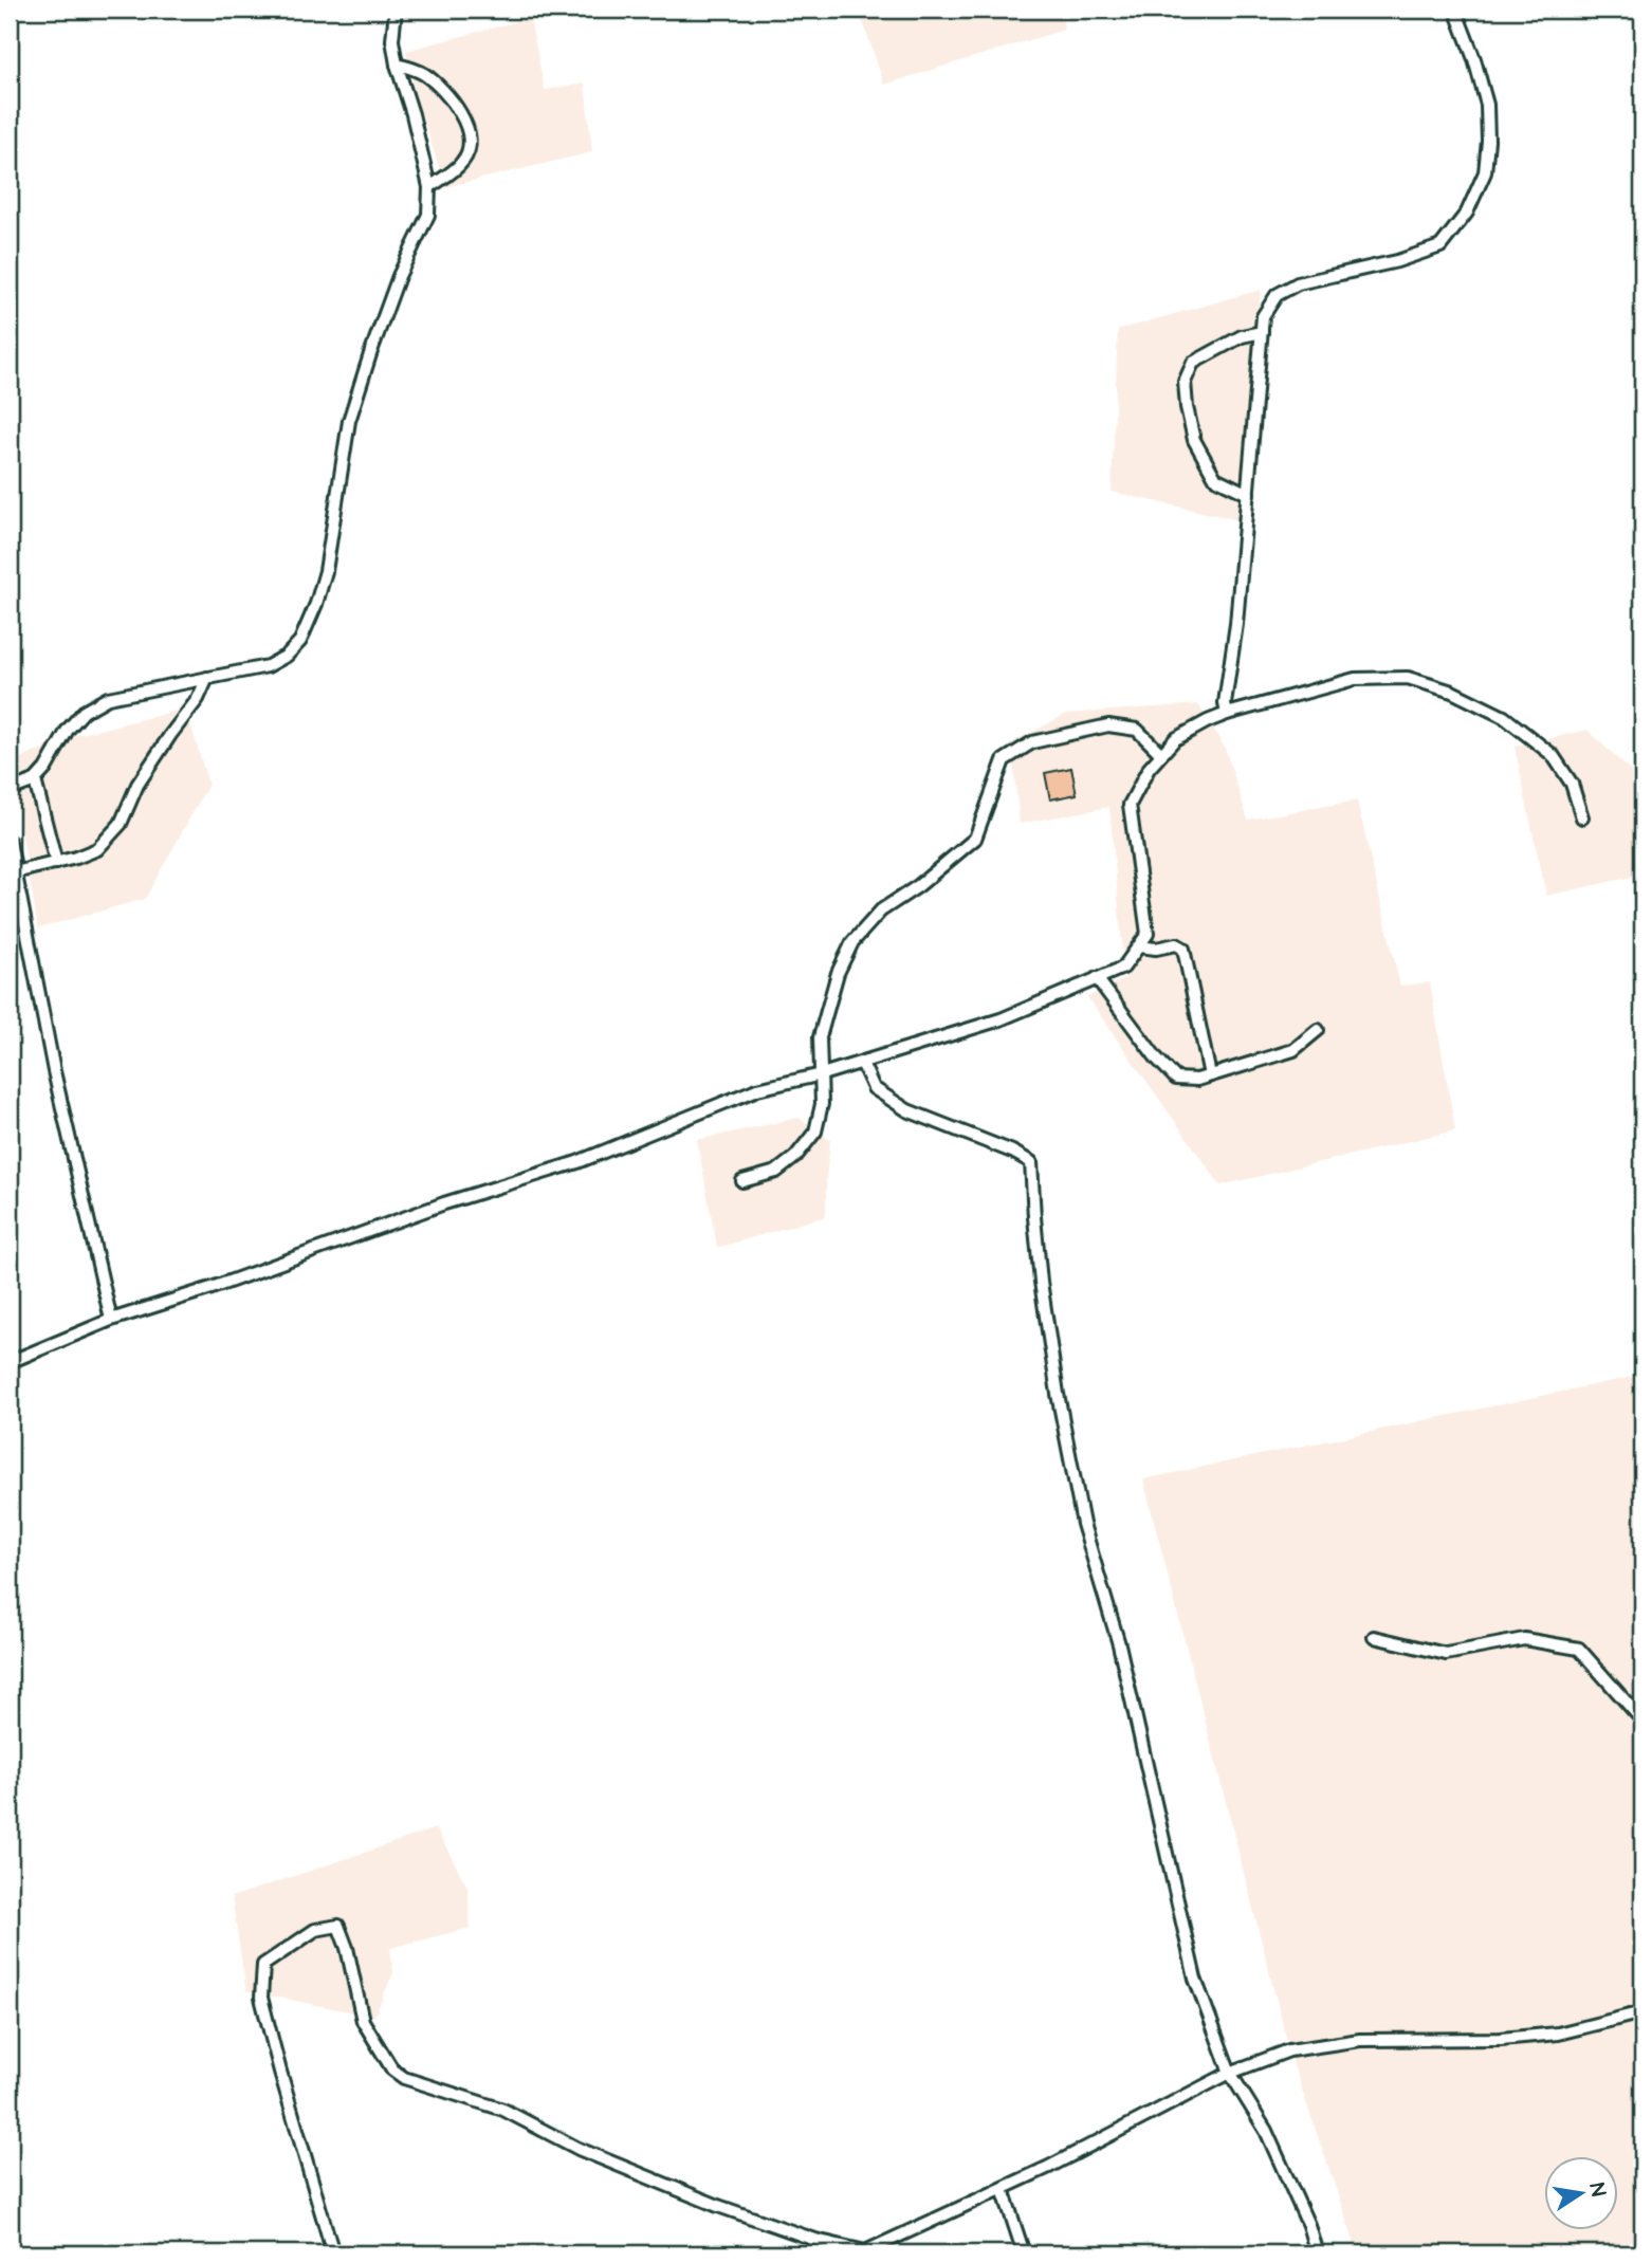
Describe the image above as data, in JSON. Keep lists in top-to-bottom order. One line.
{"north":"right"}
